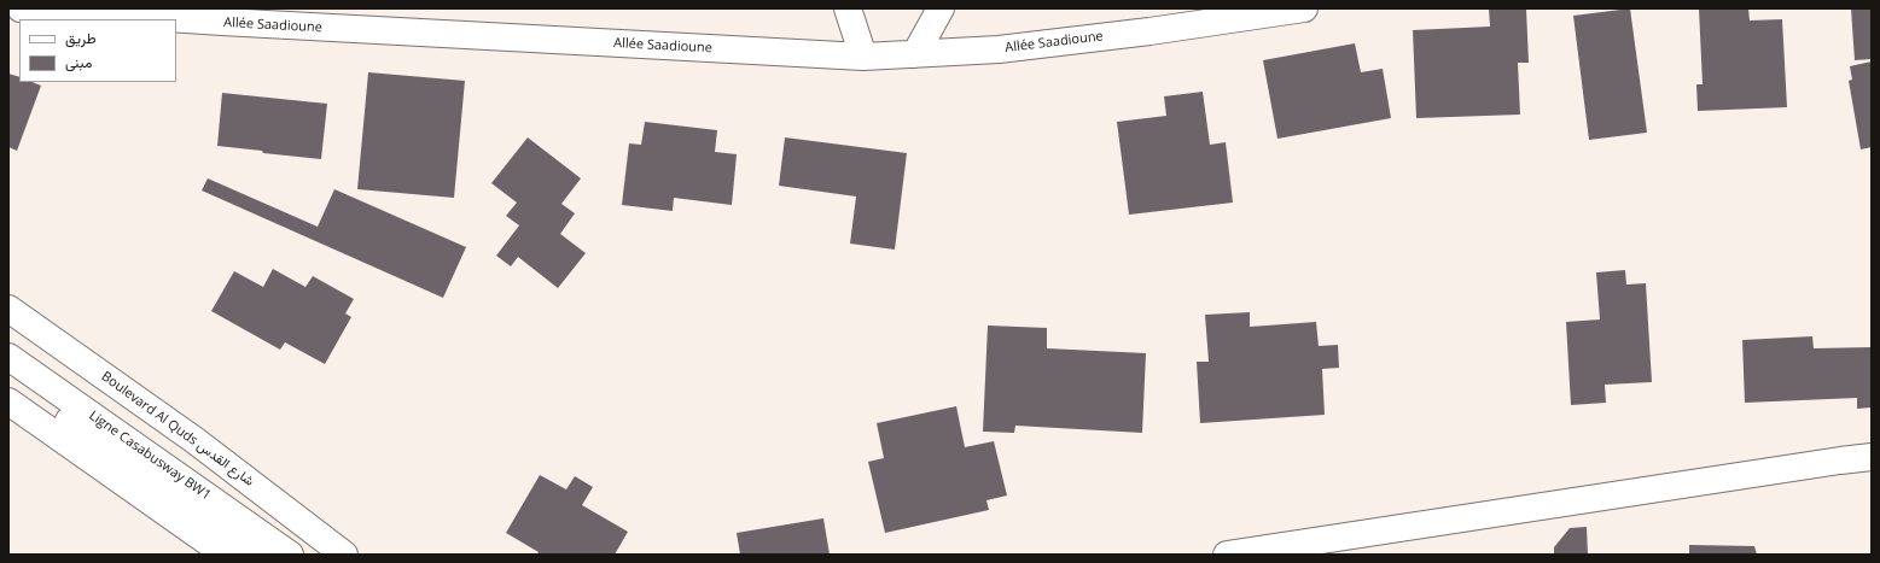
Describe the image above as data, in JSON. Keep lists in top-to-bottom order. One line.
{"streets":{"street":["Allée Saadioune","Boulevard Al Quds شارع القدس","Ligne Casabusway BW1"]},"legend":["طريق","مبنى"]}
